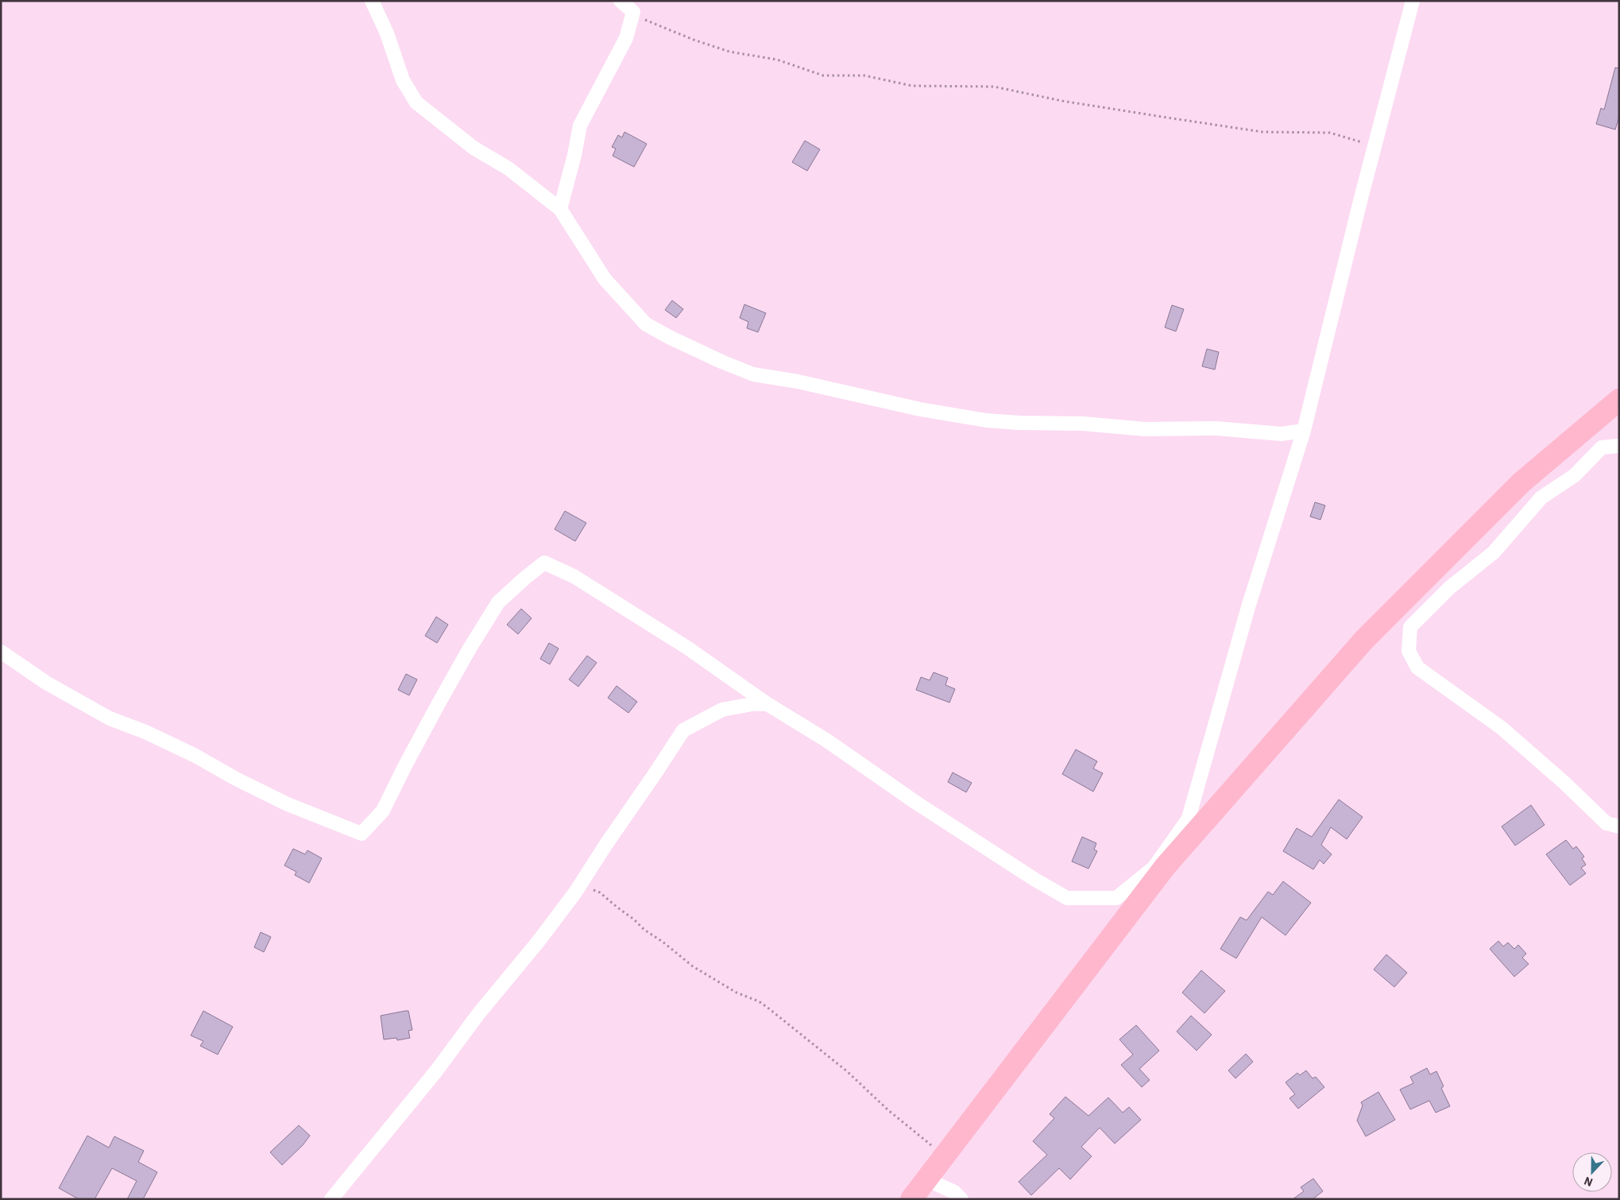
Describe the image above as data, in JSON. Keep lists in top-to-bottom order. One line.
{"north":"bottom"}
